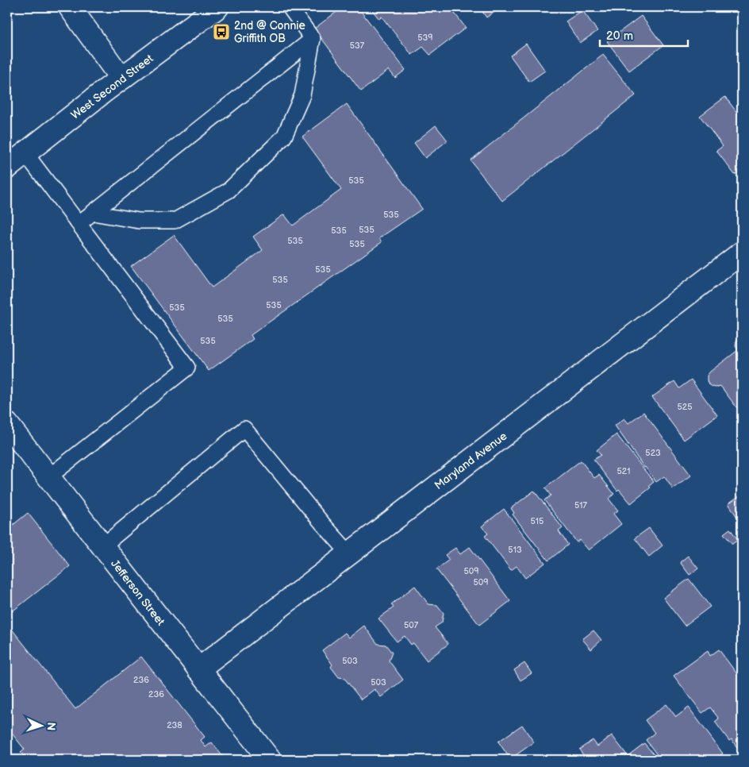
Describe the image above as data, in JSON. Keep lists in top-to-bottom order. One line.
{"streets":{"street":["West Second Street","Maryland Avenue","Jefferson Street"]},"crossings":[["Maryland Avenue","Jefferson Street"]],"places":{"bus stop":["2nd @ Connie Griffith OB"]},"house_numbers":["539","537","535","535","535","535","535","535","535","535","535","535","535","535","525","523","521","517","515","513","509","509","507","503","236","503","236","238"],"scale_bar":"20 m","north":"right"}
